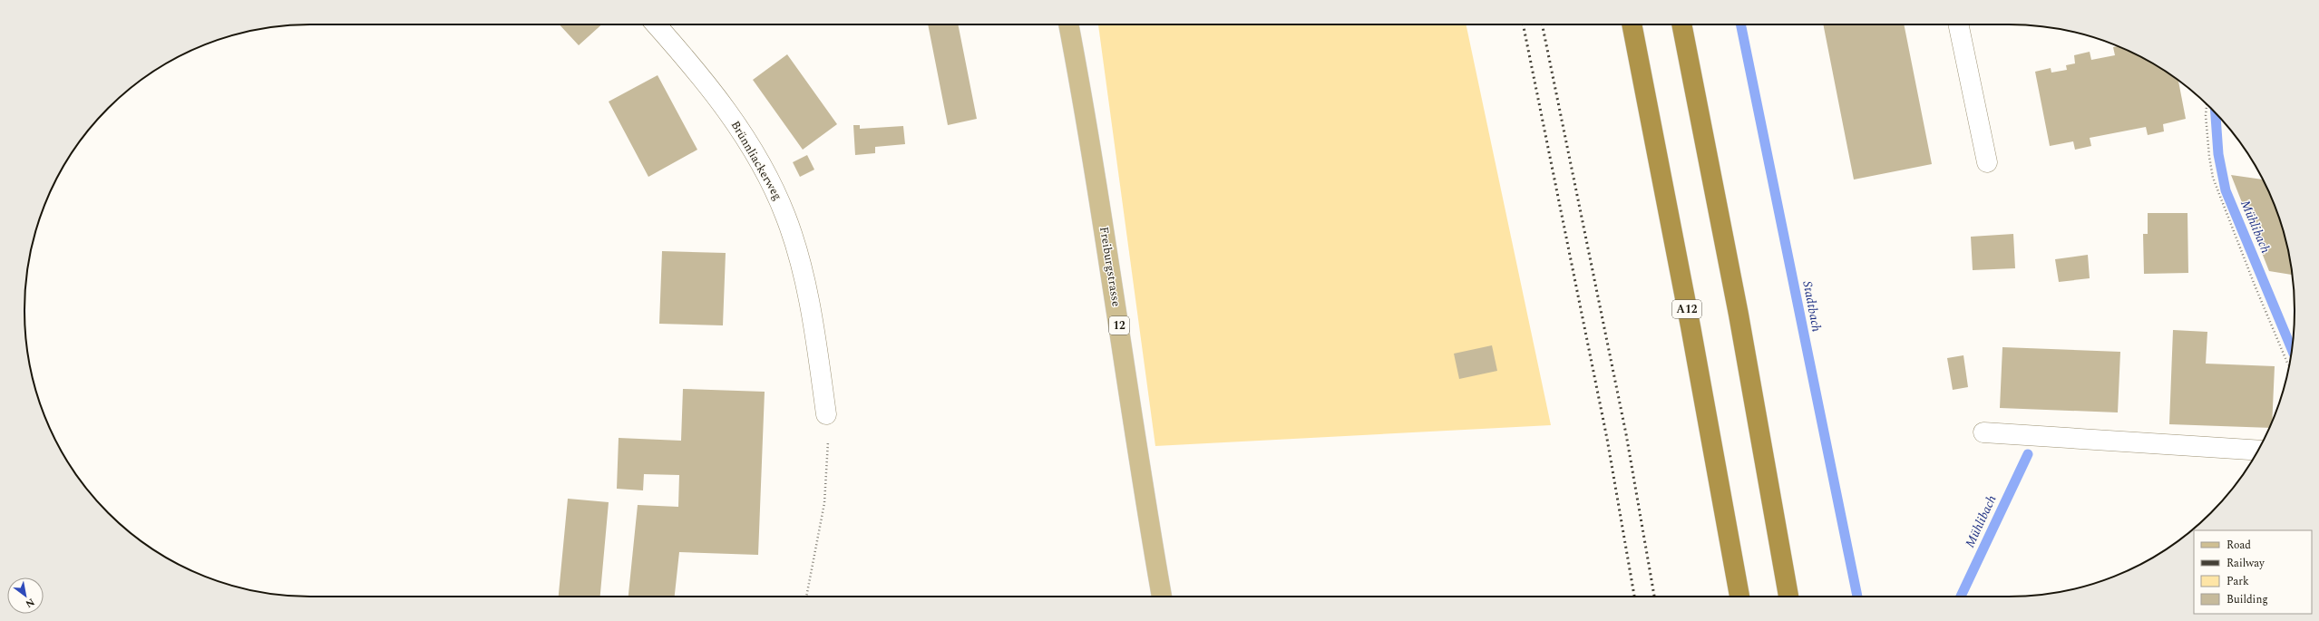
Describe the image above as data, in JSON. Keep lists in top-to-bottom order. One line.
{"streets":{"highway":["A12"],"main road":["Freiburgstrasse","12"],"street":["Brünnliackerweg"]},"water":["Mühlibach","Stadtbach"],"legend":["Road","Railway","Park","Building"],"north":"bottom right"}
